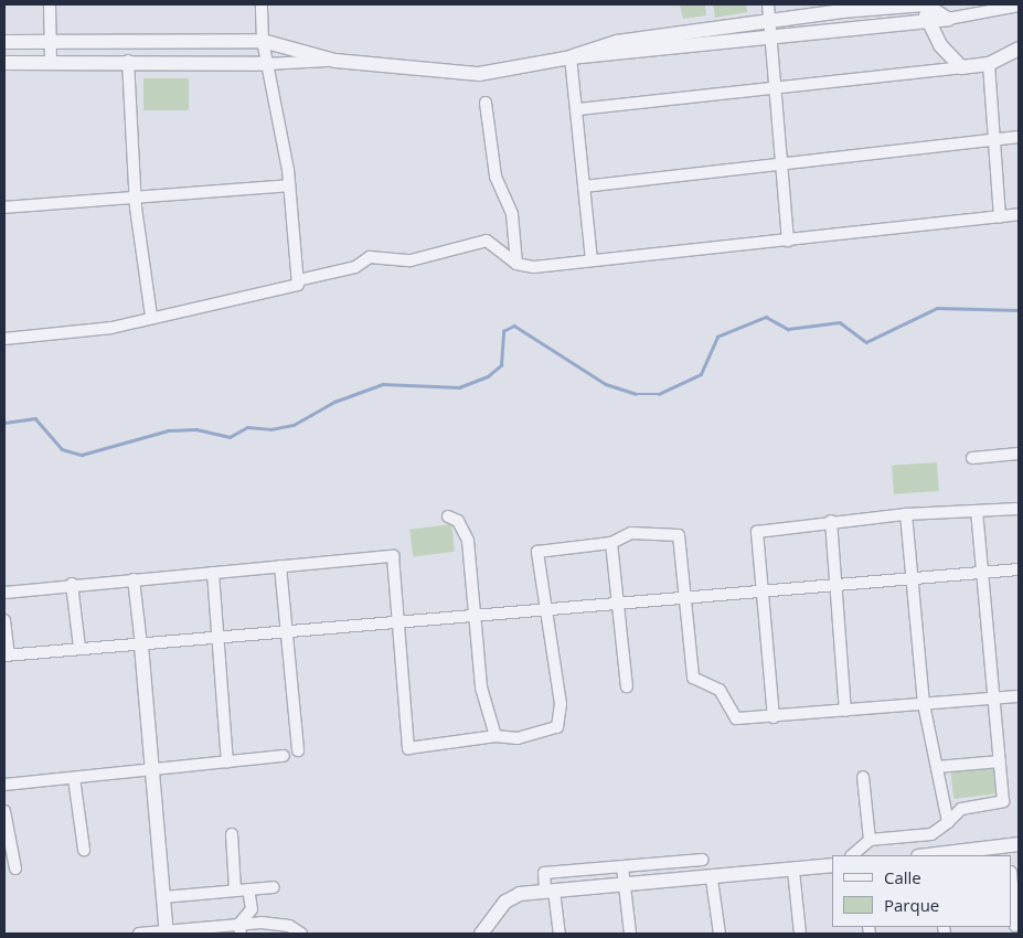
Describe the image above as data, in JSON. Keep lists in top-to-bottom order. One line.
{"legend":["Calle","Parque"]}
